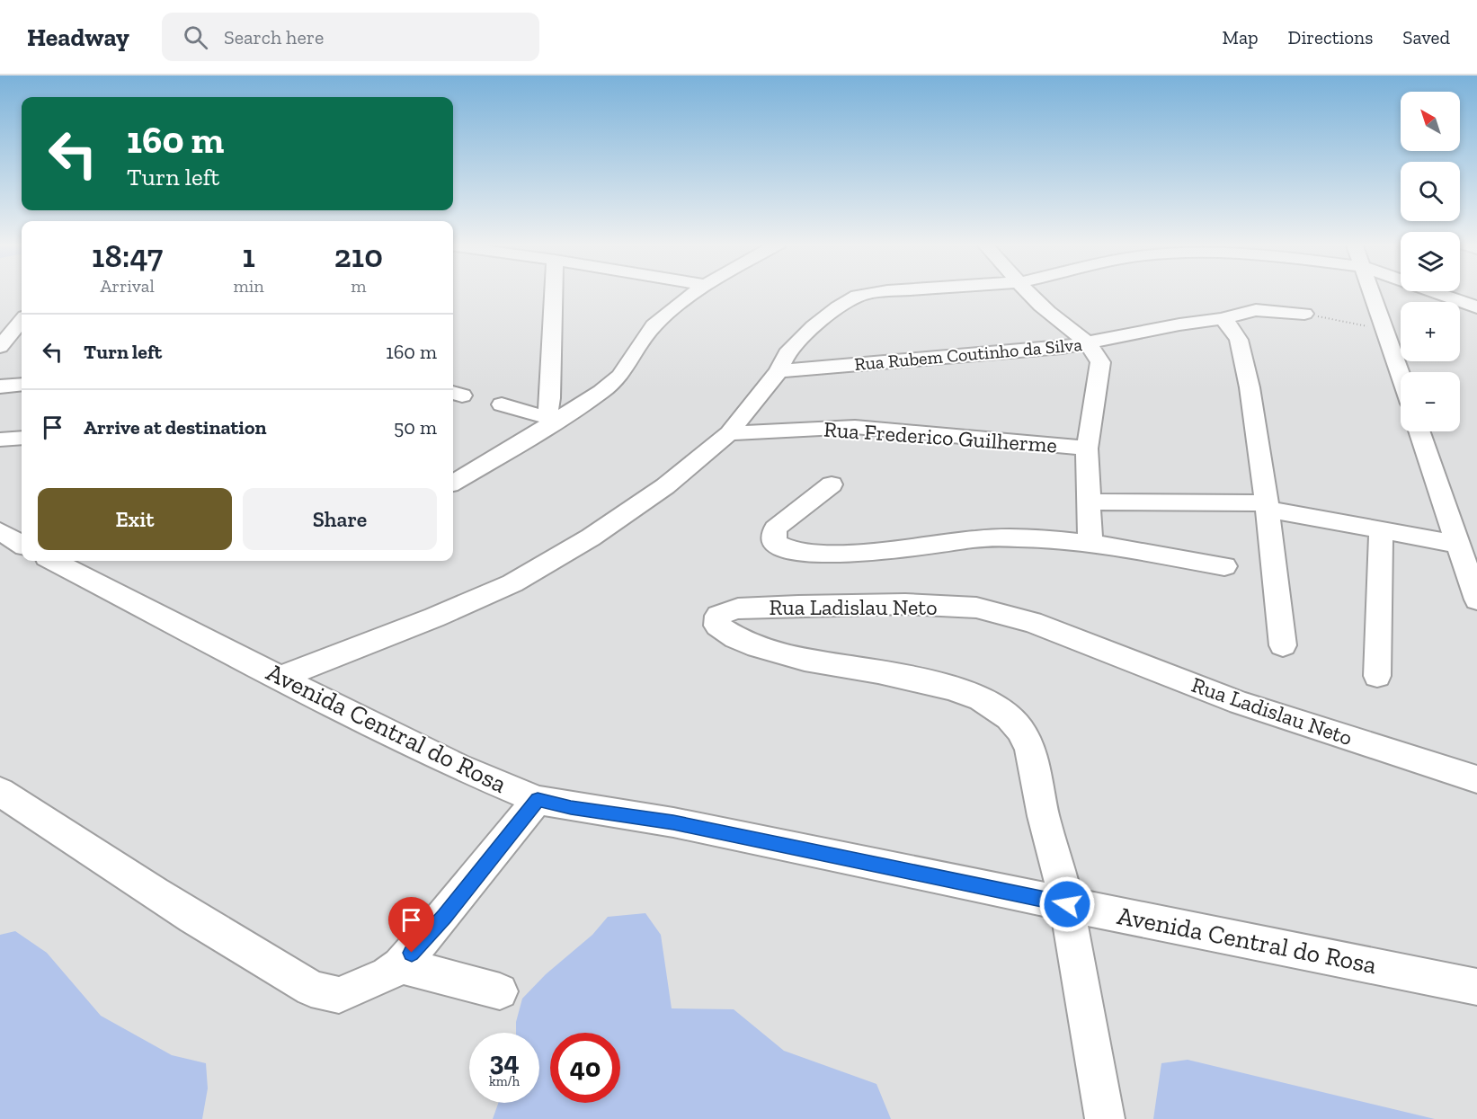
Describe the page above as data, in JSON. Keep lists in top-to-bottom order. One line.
{"streets":{"street":["Rua Rubem Coutinho da Silva","Rua Frederico Guilherme","Rua Ladislau Neto","Avenida Central do Rosa"]},"crossings":[["Rua Ladislau Neto","Avenida Central do Rosa"]],"north":"top left","page":{"header":"Headway","search":"Search here","nav":["Map","Directions","Saved"],"map_buttons":["+","−"],"turn":["160 m","Turn left"],"eta":["18:47","Arrival","1","min","210","m"],"list":[{"name":"Turn left","value":"160 m"},{"name":"Arrive at destination","value":"50 m"}],"buttons":["Exit","Share"],"speed":"34 km/h","limit":"40"}}
